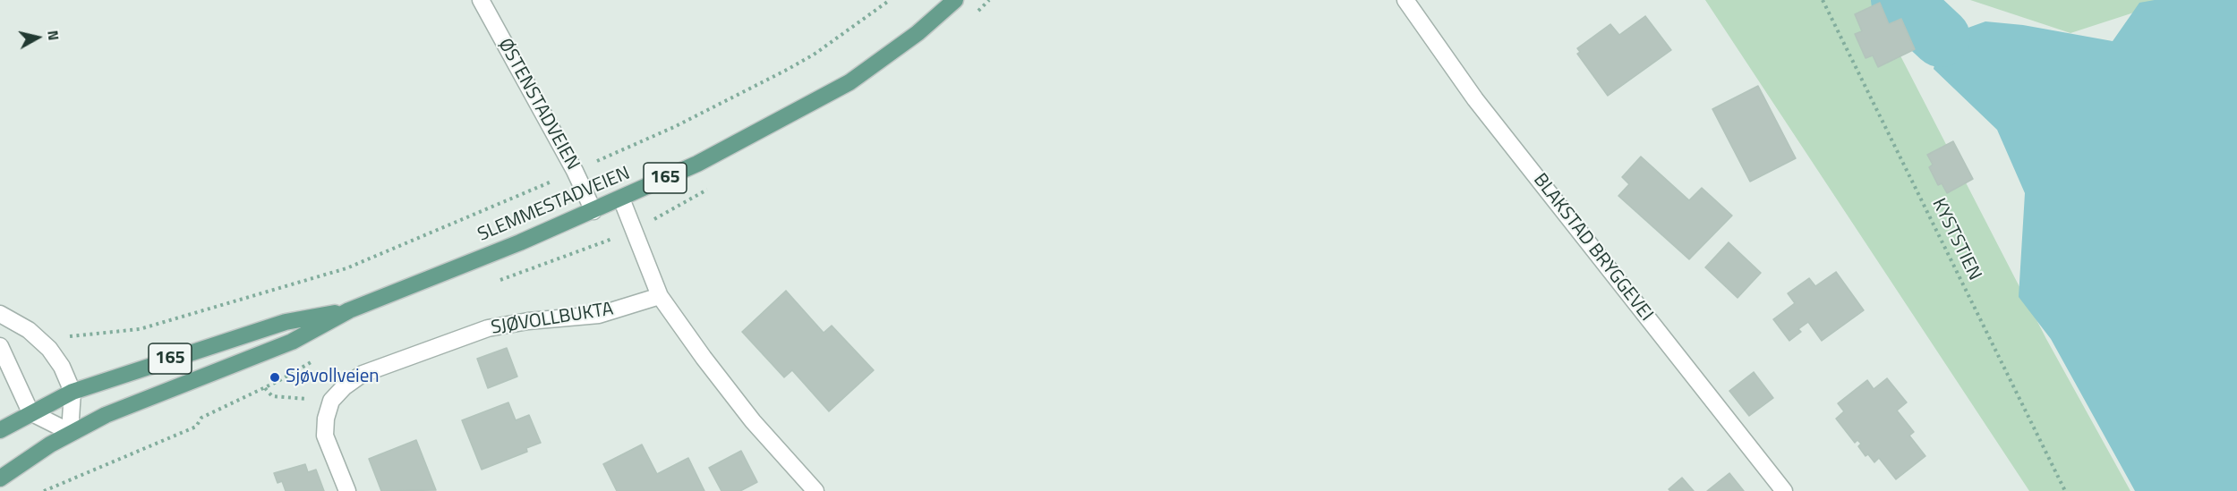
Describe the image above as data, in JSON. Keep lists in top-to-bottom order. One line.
{"streets":{"main road":["165","SLEMMESTADVEIEN"],"street":["ØSTENSTADVEIEN","BLAKSTAD BRYGGEVEI","SJØVOLLBUKTA"],"path":["KYSTSTIEN"]},"crossings":[["ØSTENSTADVEIEN","SLEMMESTADVEIEN"]],"places":["Sjøvollveien"],"north":"right"}
